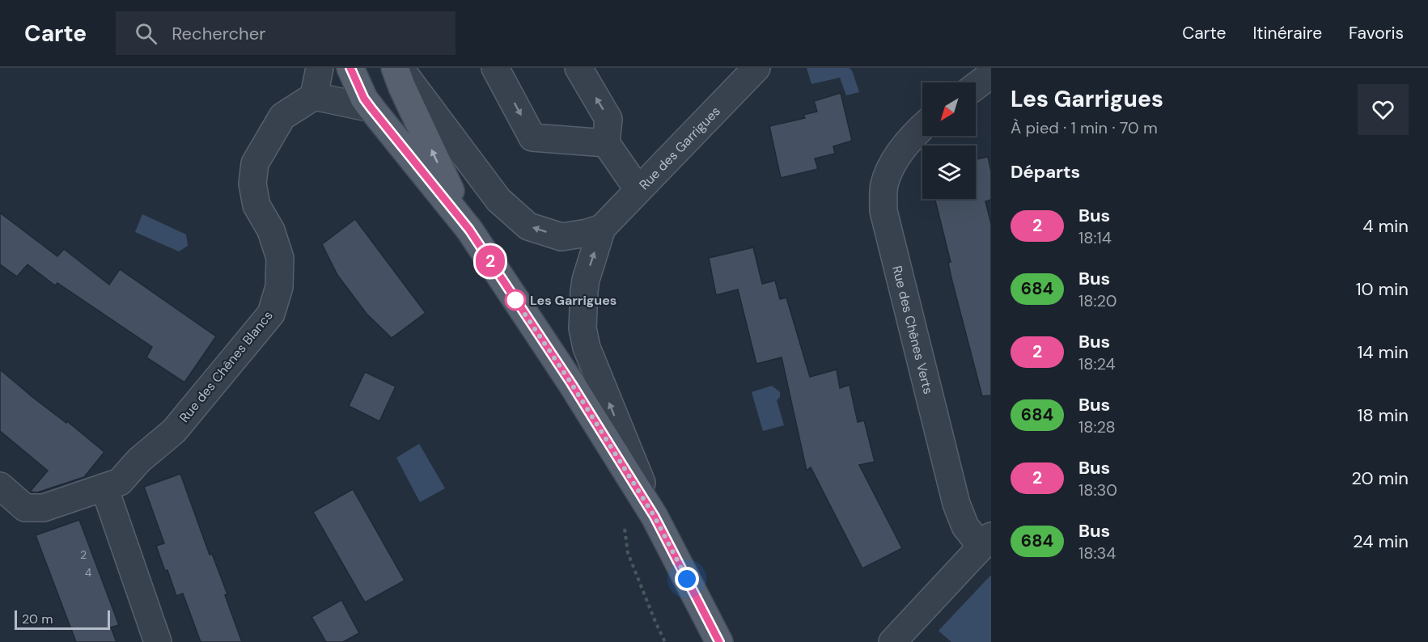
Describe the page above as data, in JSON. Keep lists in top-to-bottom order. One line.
{"streets":{"street":["Rue des Garrigues","Rue des Chênes Verts","Rue des Chênes Blancs"]},"places":["Les Garrigues"],"lines":["bus line 2"],"house_numbers":["2","4"],"scale_bar":"20 m","north":"bottom left","page":{"header":"Carte","search":"Rechercher","nav":["Carte","Itinéraire","Favoris"],"on_map":"2","heading":[["Les Garrigues","À pied · 1 min · 70 m"],"Départs"],"list":[{"mark":"2","name":"Bus","note":"18:14","value":"4 min"},{"mark":"684","name":"Bus","note":"18:20","value":"10 min"},{"mark":"2","name":"Bus","note":"18:24","value":"14 min"},{"mark":"684","name":"Bus","note":"18:28","value":"18 min"},{"mark":"2","name":"Bus","note":"18:30","value":"20 min"},{"mark":"684","name":"Bus","note":"18:34","value":"24 min"}],"scale":"20 m"}}
